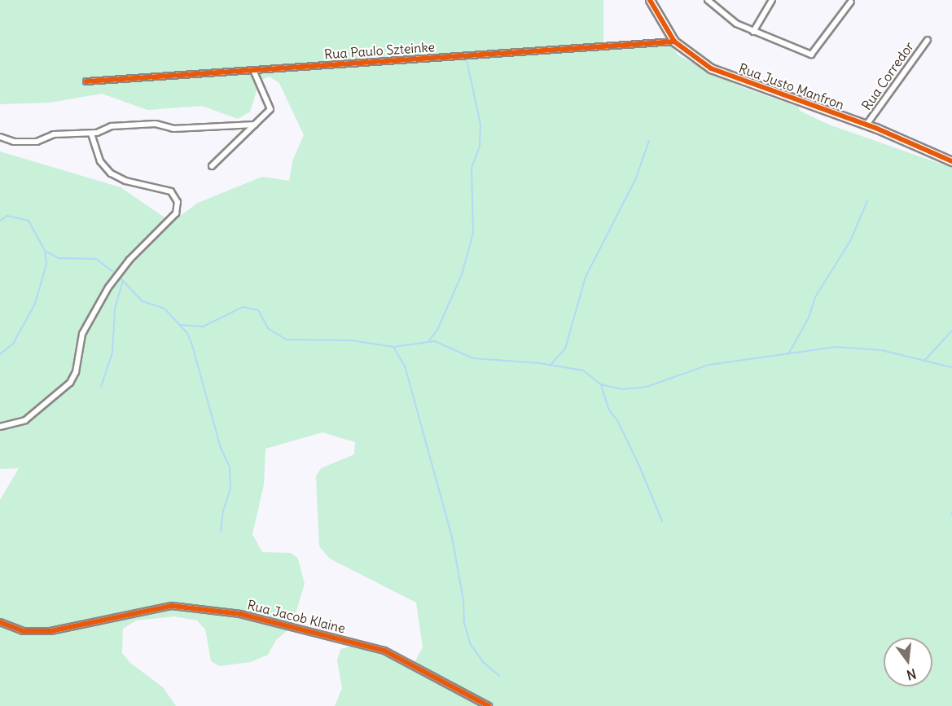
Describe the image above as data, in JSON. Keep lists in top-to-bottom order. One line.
{"streets":{"street":["Rua Paulo Szteinke","Rua Corredor","Rua Justo Manfron","Rua Jacob Klaine"]},"crossings":[["Rua Paulo Szteinke","Rua Justo Manfron"],["Rua Corredor","Rua Justo Manfron"]],"north":"bottom"}
